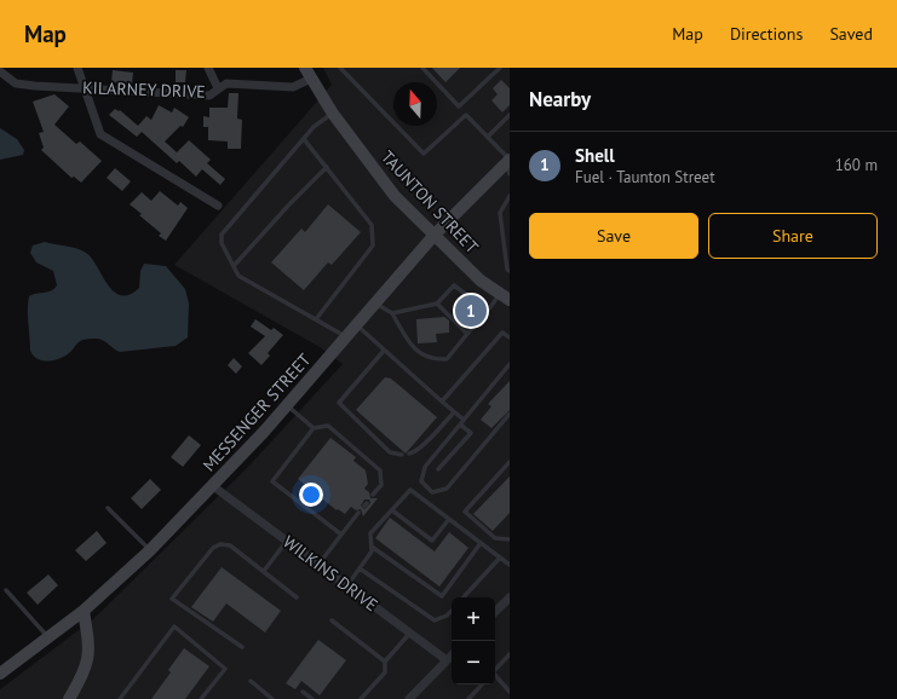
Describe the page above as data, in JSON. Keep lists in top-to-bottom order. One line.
{"streets":{"main road":["TAUNTON STREET","MESSENGER STREET"],"street":["KILARNEY DRIVE","WILKINS DRIVE"]},"crossings":[["KILARNEY DRIVE","TAUNTON STREET"],["TAUNTON STREET","MESSENGER STREET"],["MESSENGER STREET","WILKINS DRIVE"]],"north":"top","page":{"header":"Map","nav":["Map","Directions","Saved"],"heading":"Nearby","list":[{"mark":"1","name":"Shell","note":"Fuel · Taunton Street","value":"160 m"}],"buttons":["Save","Share"],"pins":"1","map_buttons":["+","−"]}}
